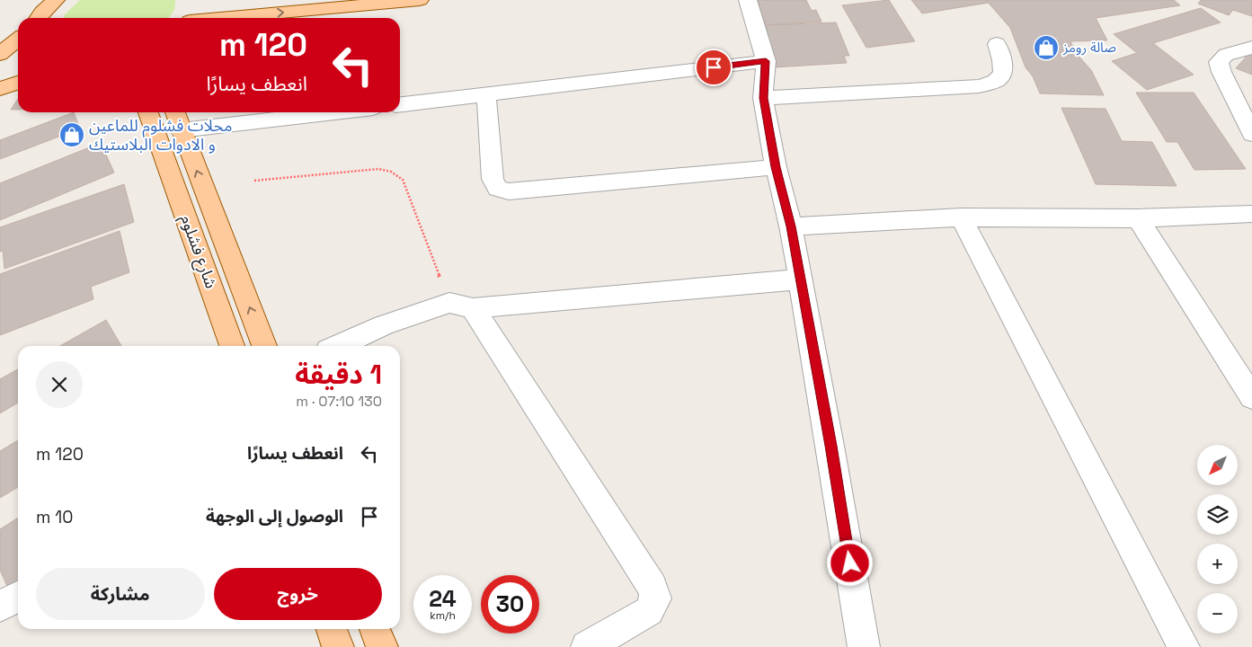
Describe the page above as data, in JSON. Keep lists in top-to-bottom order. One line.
{"streets":{"main road":["شارع فشلوم"]},"places":{"shop":["صالة رومز","محلات فشلوم للماعين و الادوات البلاستيك"]},"north":"bottom left","page":{"turn":["120 m","انعطف يسارًا"],"heading":["1 دقيقة","130 m · 07:10"],"list":[{"name":"انعطف يسارًا","value":"120 m"},{"name":"الوصول إلى الوجهة","value":"10 m"}],"map_buttons":["+","−"],"buttons":["خروج","مشاركة"],"speed":"24 km/h","limit":"30"}}
